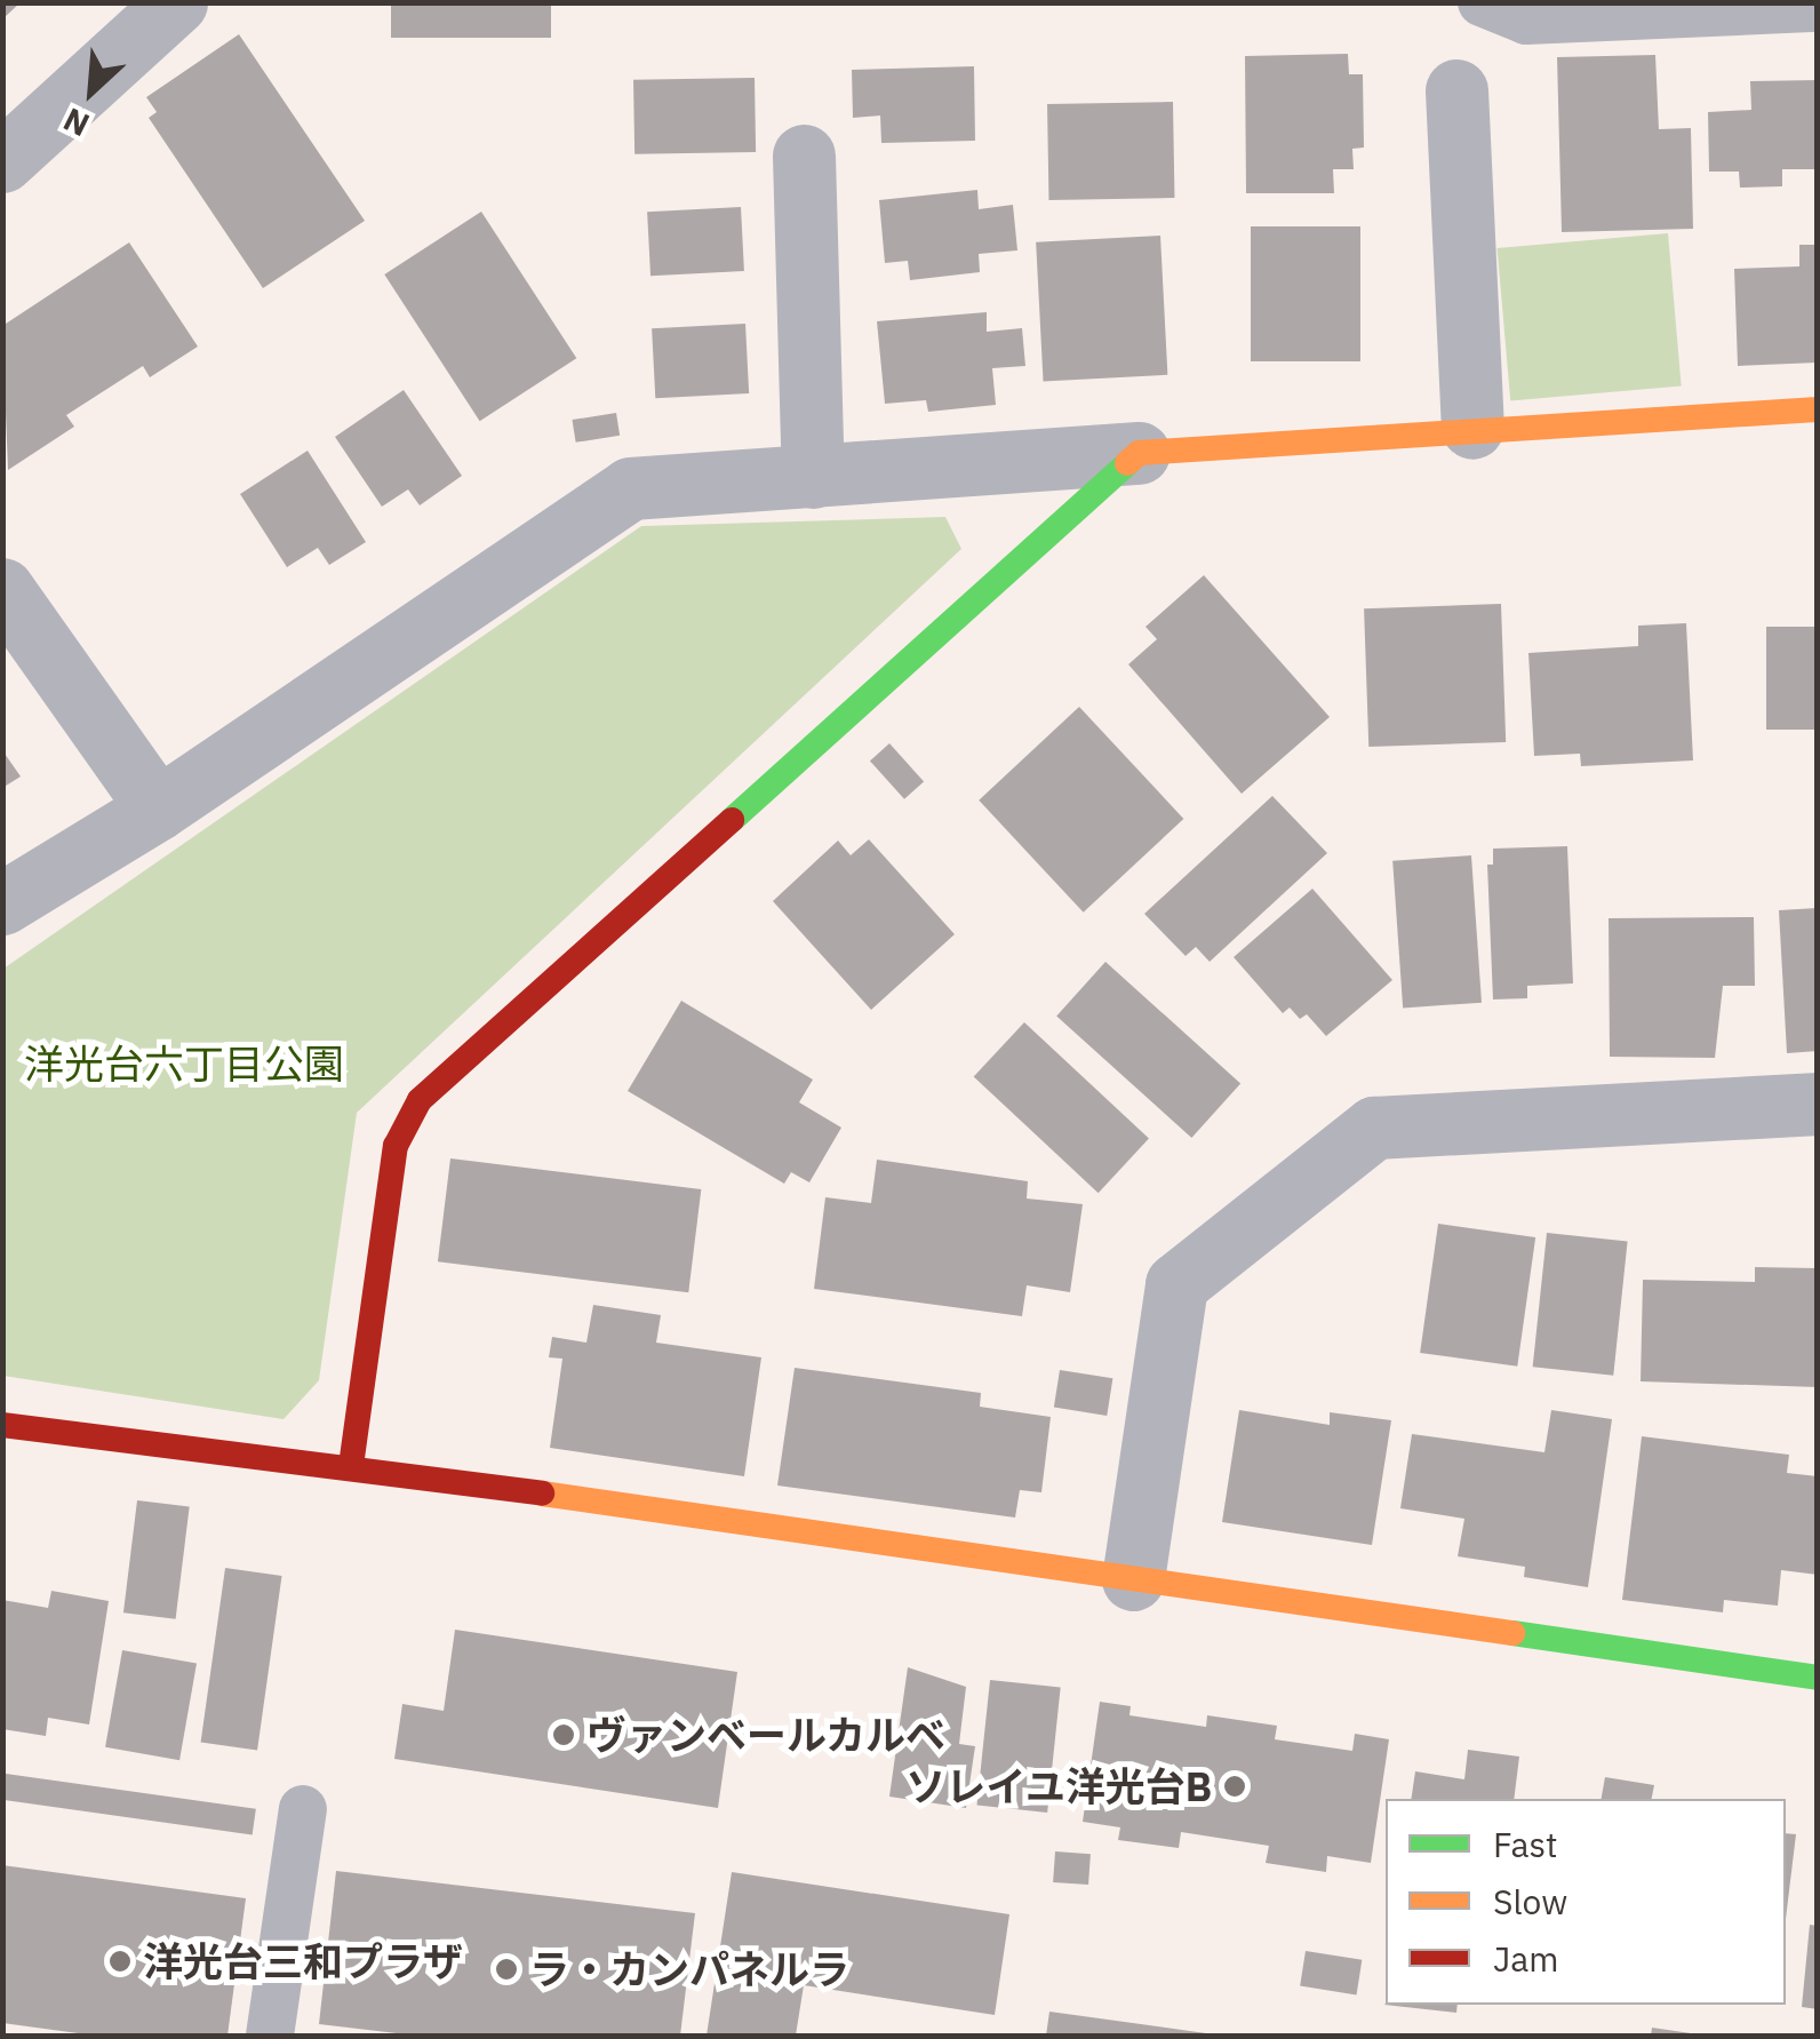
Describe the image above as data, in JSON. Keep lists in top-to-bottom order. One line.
{"parks":["洋光台六丁目公園"],"places":["ヴァンベールカルベ","ソレイユ洋光台B","洋光台三和プラザ","ラ・カンパネルラ"],"legend":["Fast","Slow","Jam"],"north":"bottom left"}
